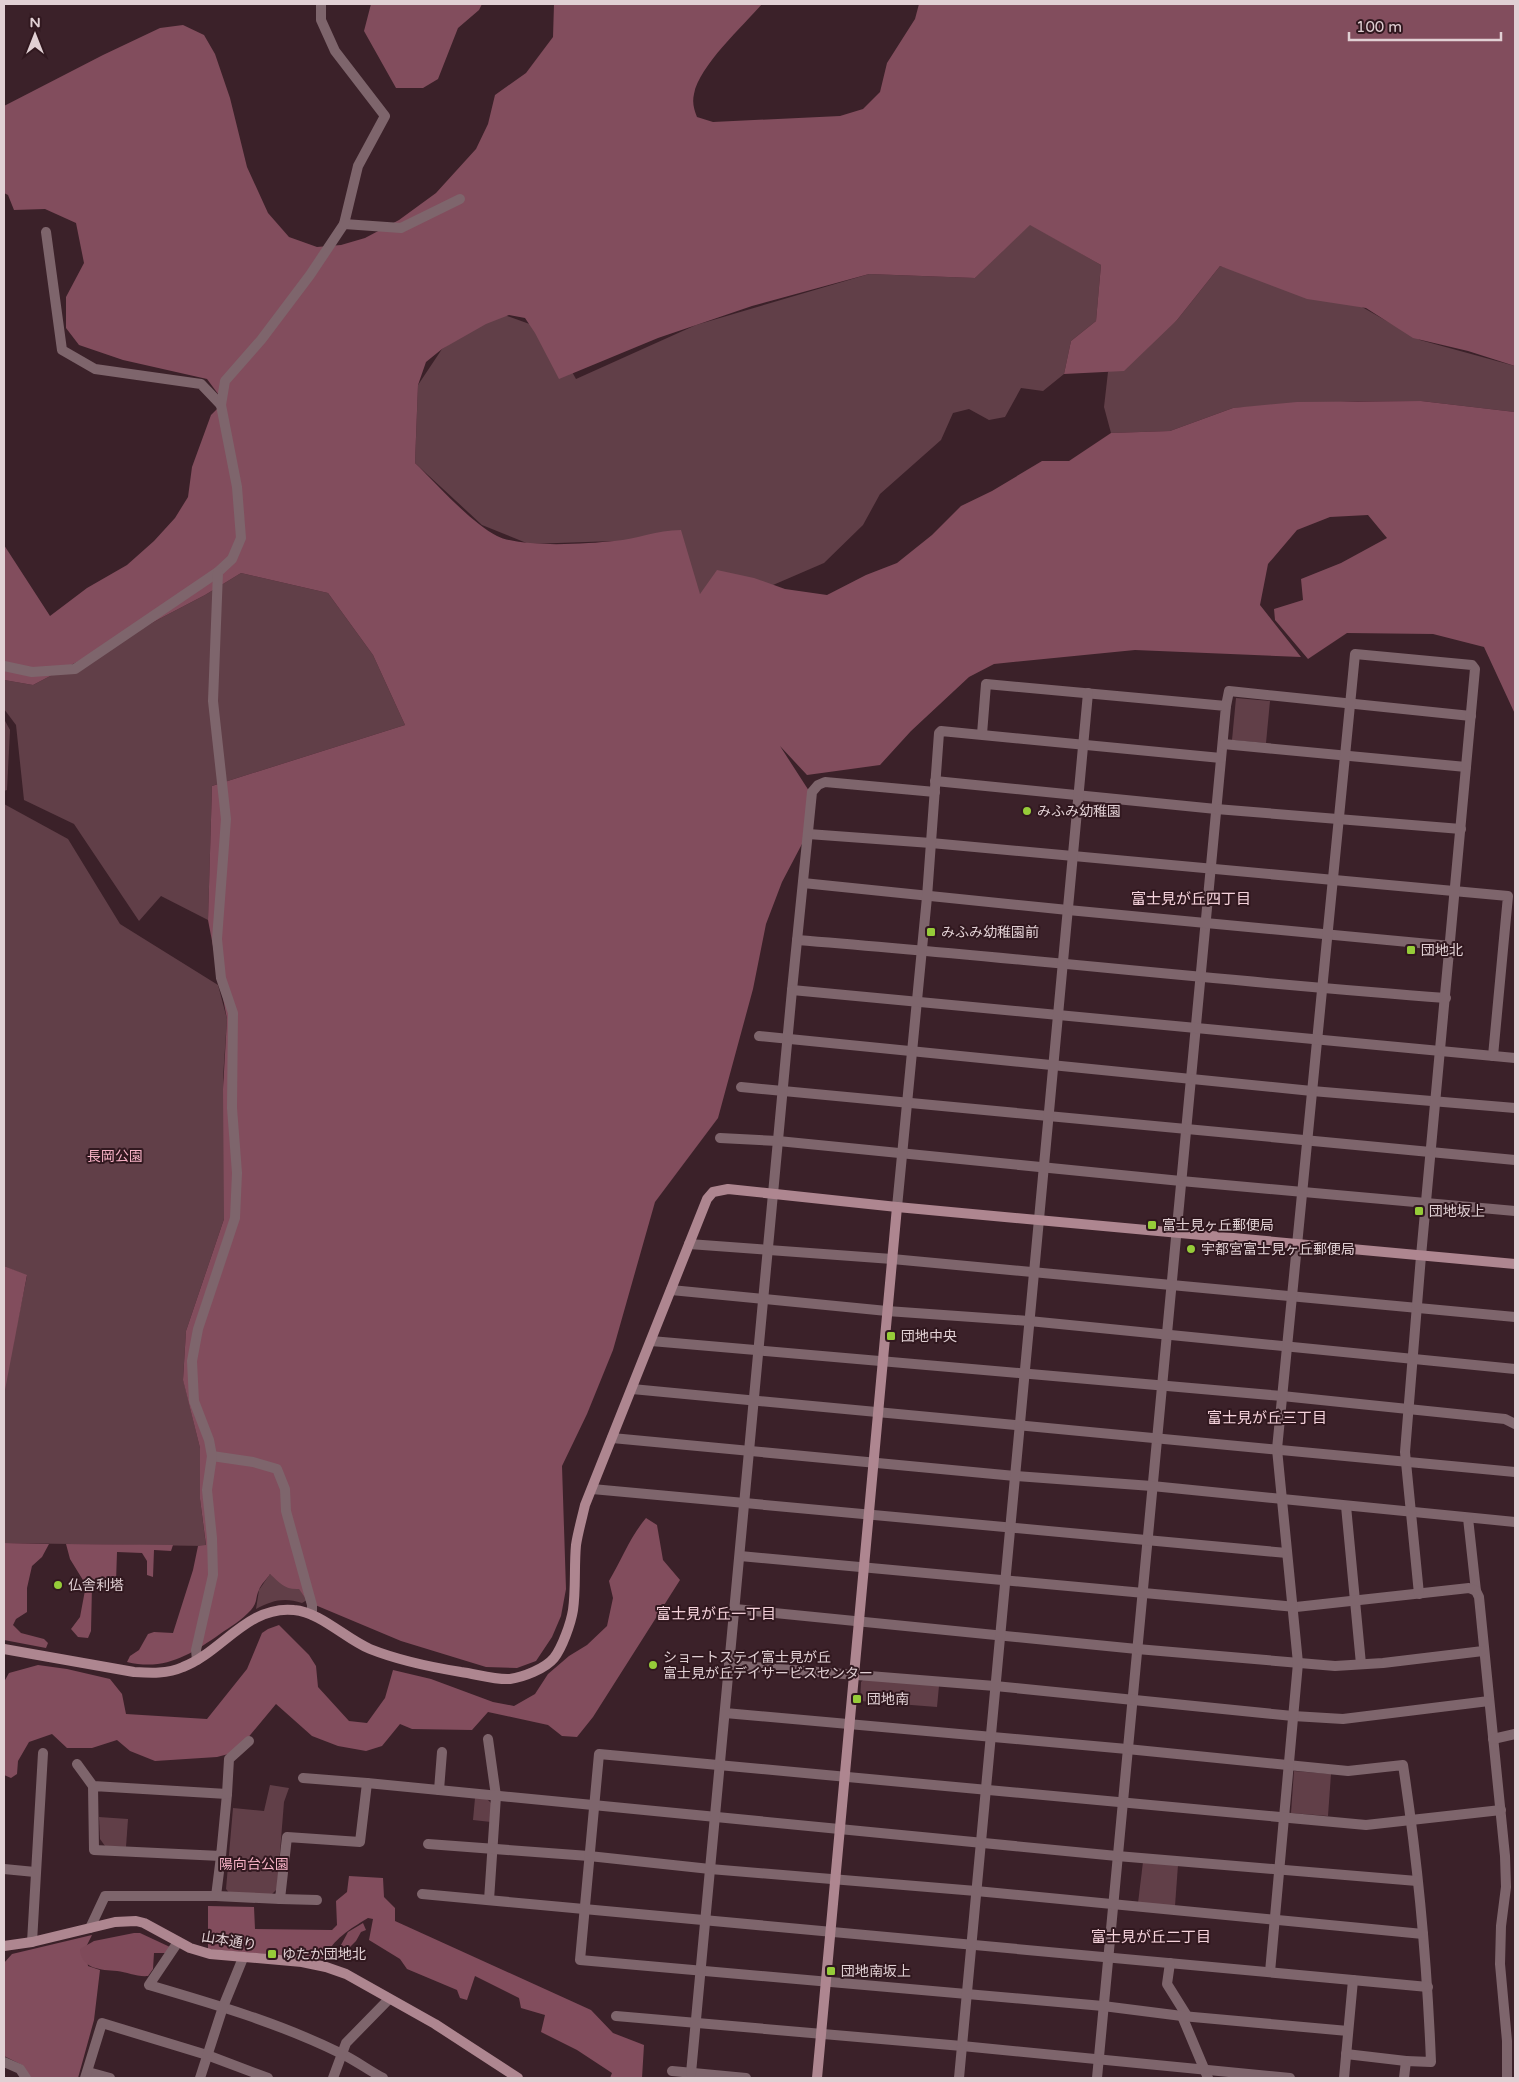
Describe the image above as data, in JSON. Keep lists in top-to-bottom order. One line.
{"streets":{"street":["山本通り"]},"districts":["富士見が丘四丁目","富士見が丘三丁目","富士見が丘一丁目","富士見が丘二丁目"],"parks":["長岡公園","陽向台公園"],"places":{"other":["みふみ幼稚園","宇都宮富士見ヶ丘郵便局","仏舎利塔","ショートステイ富士見が丘 富士見が丘デイサービスセンター"],"transit":["みふみ幼稚園前","団地北","団地坂上","富士見ヶ丘郵便局","団地中央","団地南","ゆたか団地北","団地南坂上"]},"scale_bar":"100 m","north":"top"}
